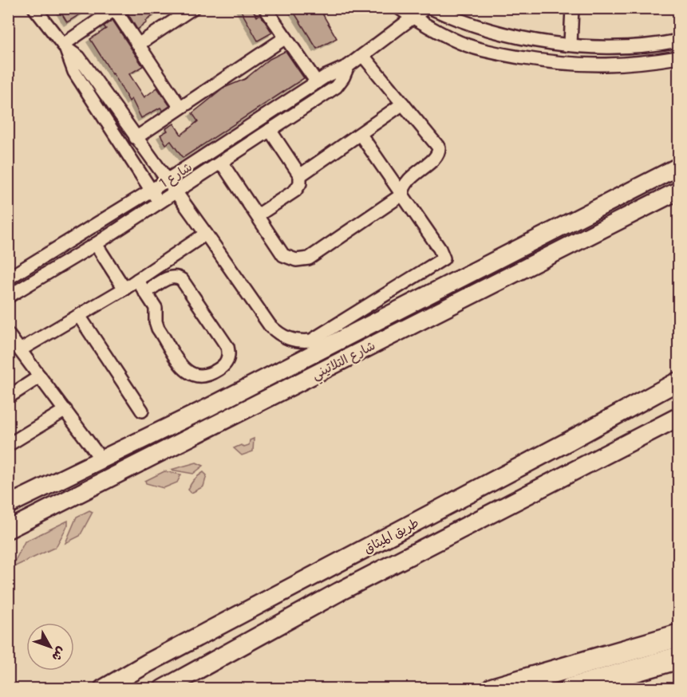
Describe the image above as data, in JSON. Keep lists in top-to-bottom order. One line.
{"streets":{"main road":["شارع التلاتيني","طريق الميثاق"],"street":["شارع 1"]},"north":"bottom right"}
